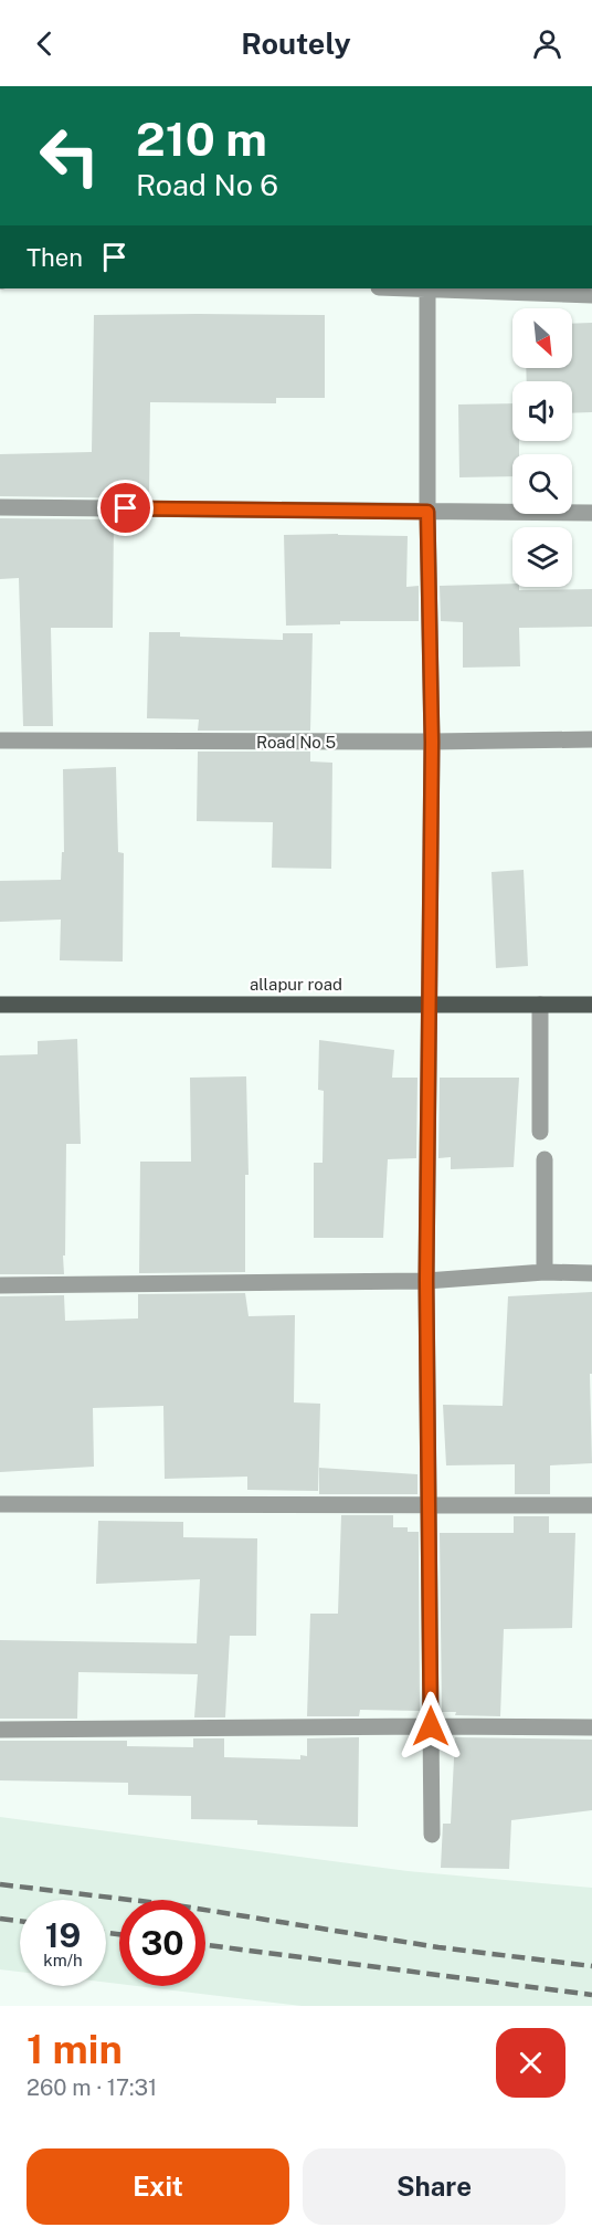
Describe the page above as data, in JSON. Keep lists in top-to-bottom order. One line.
{"streets":{"main road":["allapur road"],"street":["Road No 5"]},"north":"bottom right","page":{"header":"Routely","turn":["210 m","Road No 6"],"then":"Then","speed":"19 km/h","limit":"30","heading":["1 min","260 m · 17:31"],"buttons":["Exit","Share"]}}
